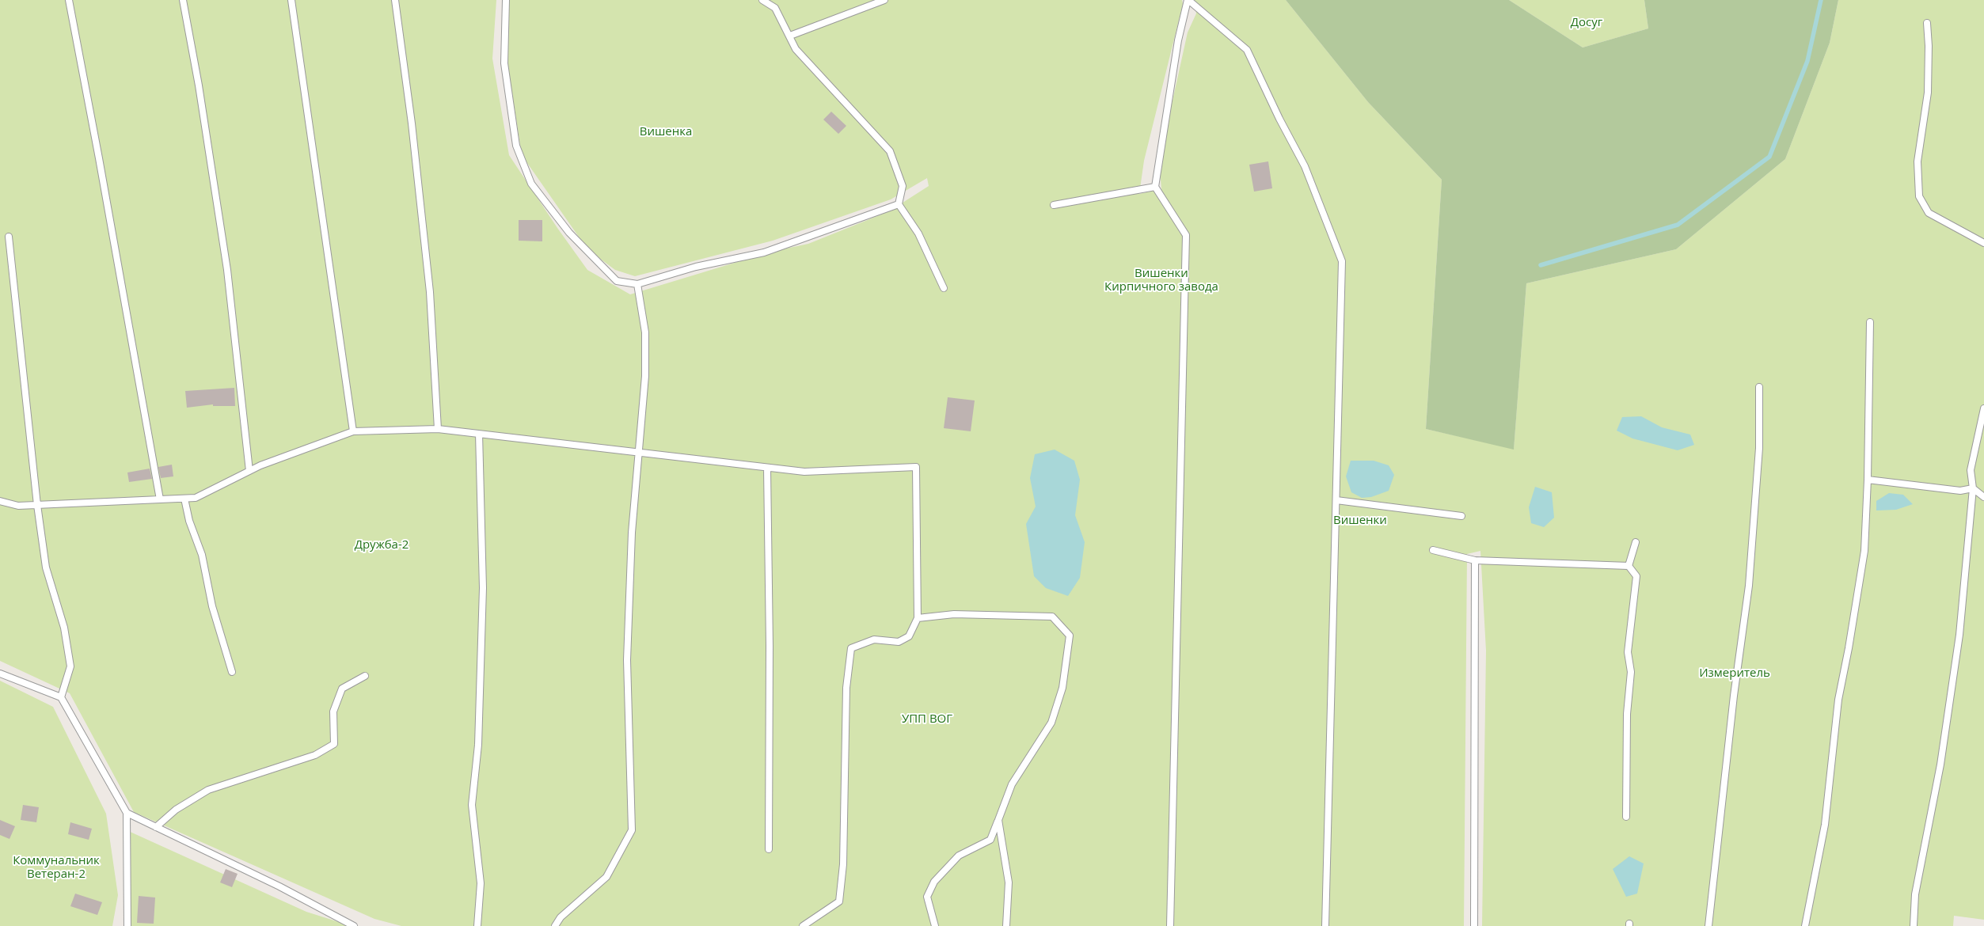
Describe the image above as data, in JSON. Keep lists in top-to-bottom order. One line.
{"parks":["Досуг","Вишенка","Вишенки Кирпичного завода","Вишенки","Дружба-2","Измеритель","УПП ВОГ","Коммунальник Ветеран-2"]}
